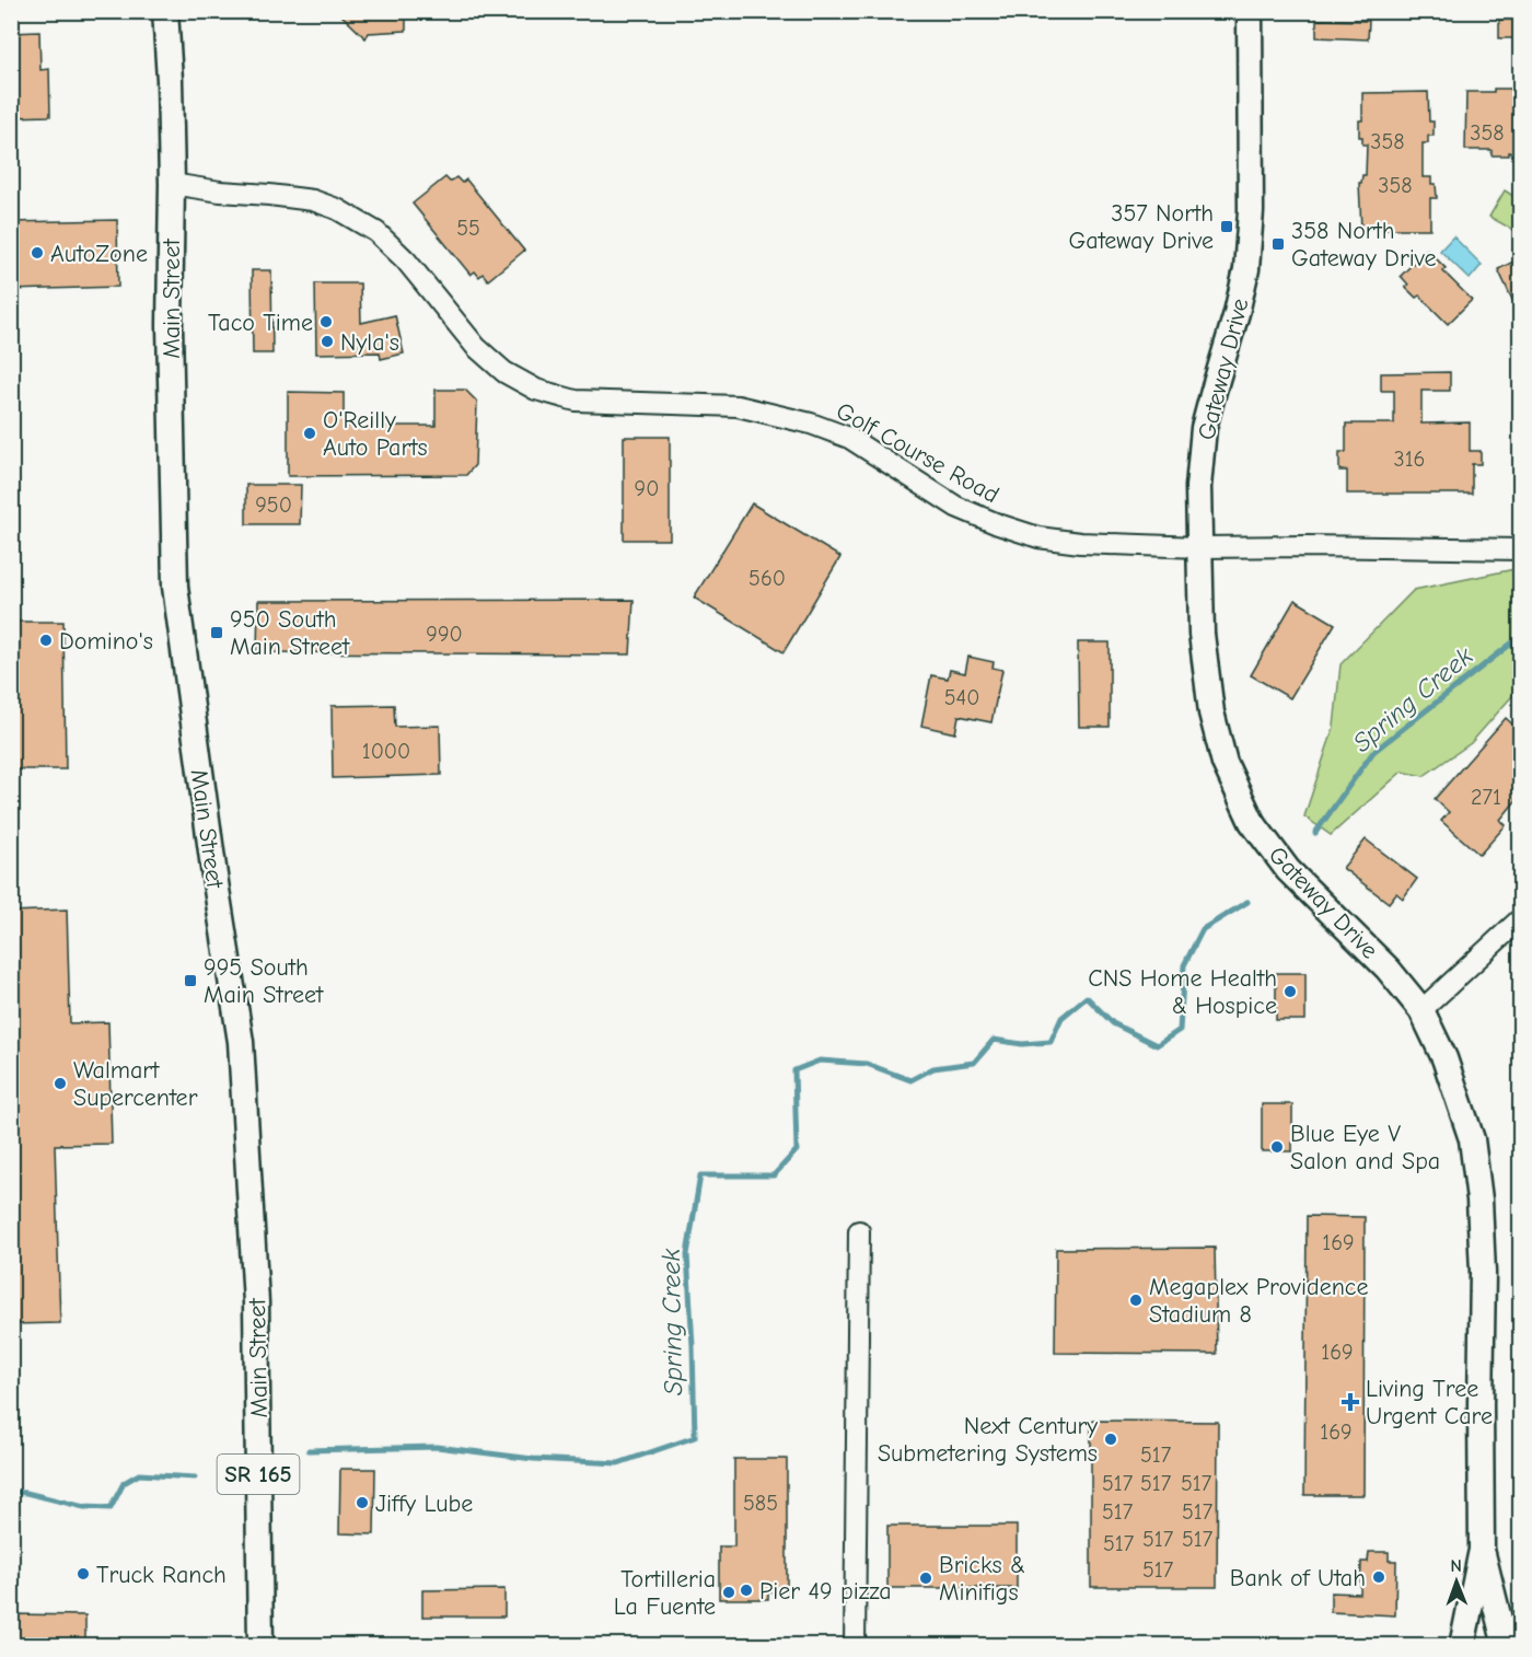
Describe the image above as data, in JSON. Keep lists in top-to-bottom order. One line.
{"streets":{"main road":["Main Street","Gateway Drive","SR 165"],"street":["Golf Course Road"]},"crossings":[["Main Street","Golf Course Road"],["Gateway Drive","Golf Course Road"]],"water":["Spring Creek"],"places":{"transit":["357 North Gateway Drive","358 North Gateway Drive","950 South Main Street","995 South Main Street"],"other":["AutoZone","Taco Time","Nyla's","O'Reilly Auto Parts","Domino's","CNS Home Health & Hospice","Walmart Supercenter","Blue Eye V Salon and Spa","Megaplex Providence Stadium 8","Next Century Submetering Systems","Jiffy Lube","Truck Ranch","Bank of Utah","Bricks & Minifigs","Pier 49 pizza","Tortilleria La Fuente"],"health":["Living Tree Urgent Care"]},"house_numbers":["358","358","358","55","316","90","950","560","990","540","1000","271","169","169","169","517","517","517","517","585","517","517","517","517","517","517"],"north":"top"}
